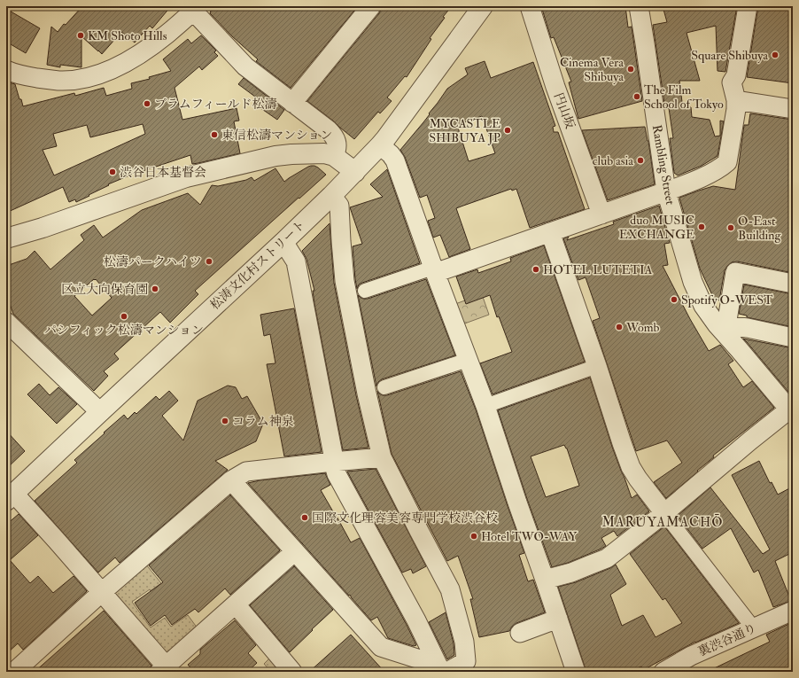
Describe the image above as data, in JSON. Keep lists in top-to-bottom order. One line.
{"streets":{"street":["円山坂","Rambling Street","松涛文化村ストリート","裏渋谷通り"]},"districts":["MARUYAMACHŌ"],"places":["KM Shoto Hills","Square Shibuya","Cinema Vera Shibuya","The Film School of Tokyo","プラムフィールド松濤","MYCASTLE SHIBUYA JP","東信松濤マンション","club asia","渋谷日本基督会","duo MUSIC EXCHANGE","O-East Building","松濤パークハイツ","HOTEL LUTETIA","区立大向保育園","Spotify O-WEST","パシフィック松濤マンション","Womb","コラム神泉","国際文化理容美容専門学校渋谷校","Hotel TWO-WAY"]}
